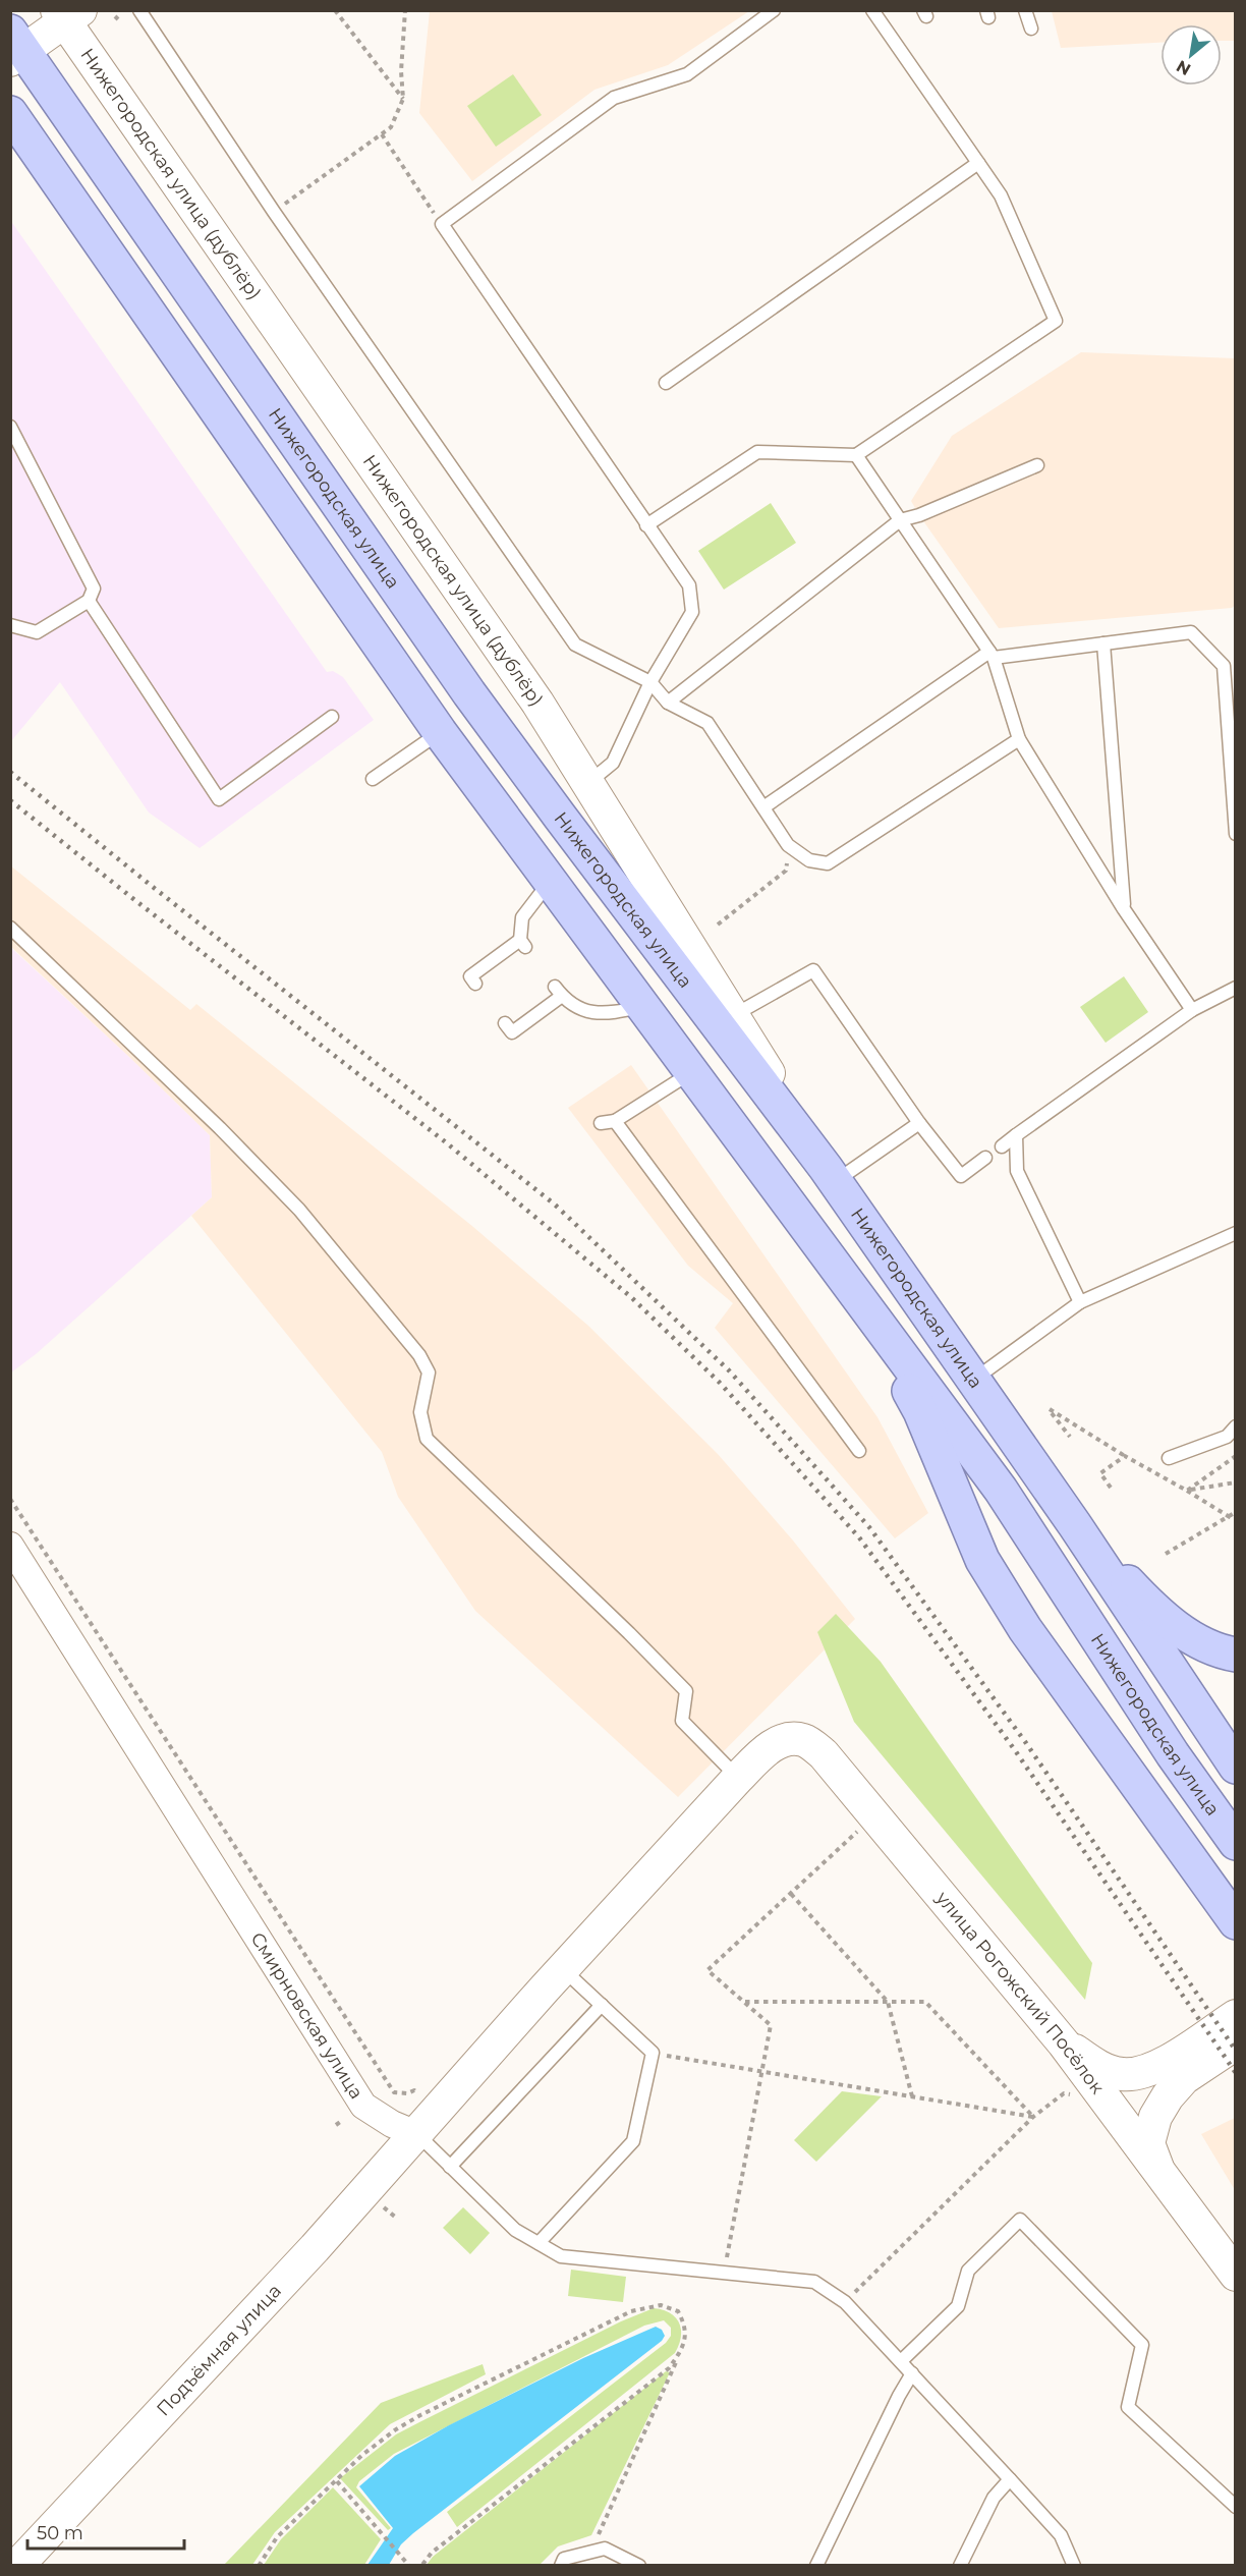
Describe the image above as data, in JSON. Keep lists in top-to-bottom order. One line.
{"streets":{"main road":["Нижегородская улица"],"street":["Нижегородская улица (дублёр)","улица Рогожский Посёлок","Смирновская улица","Подъёмная улица"]},"crossings":[["Нижегородская улица (дублёр)","Нижегородская улица"],["Смирновская улица","Подъёмная улица"]],"scale_bar":"50 m","north":"bottom left"}
